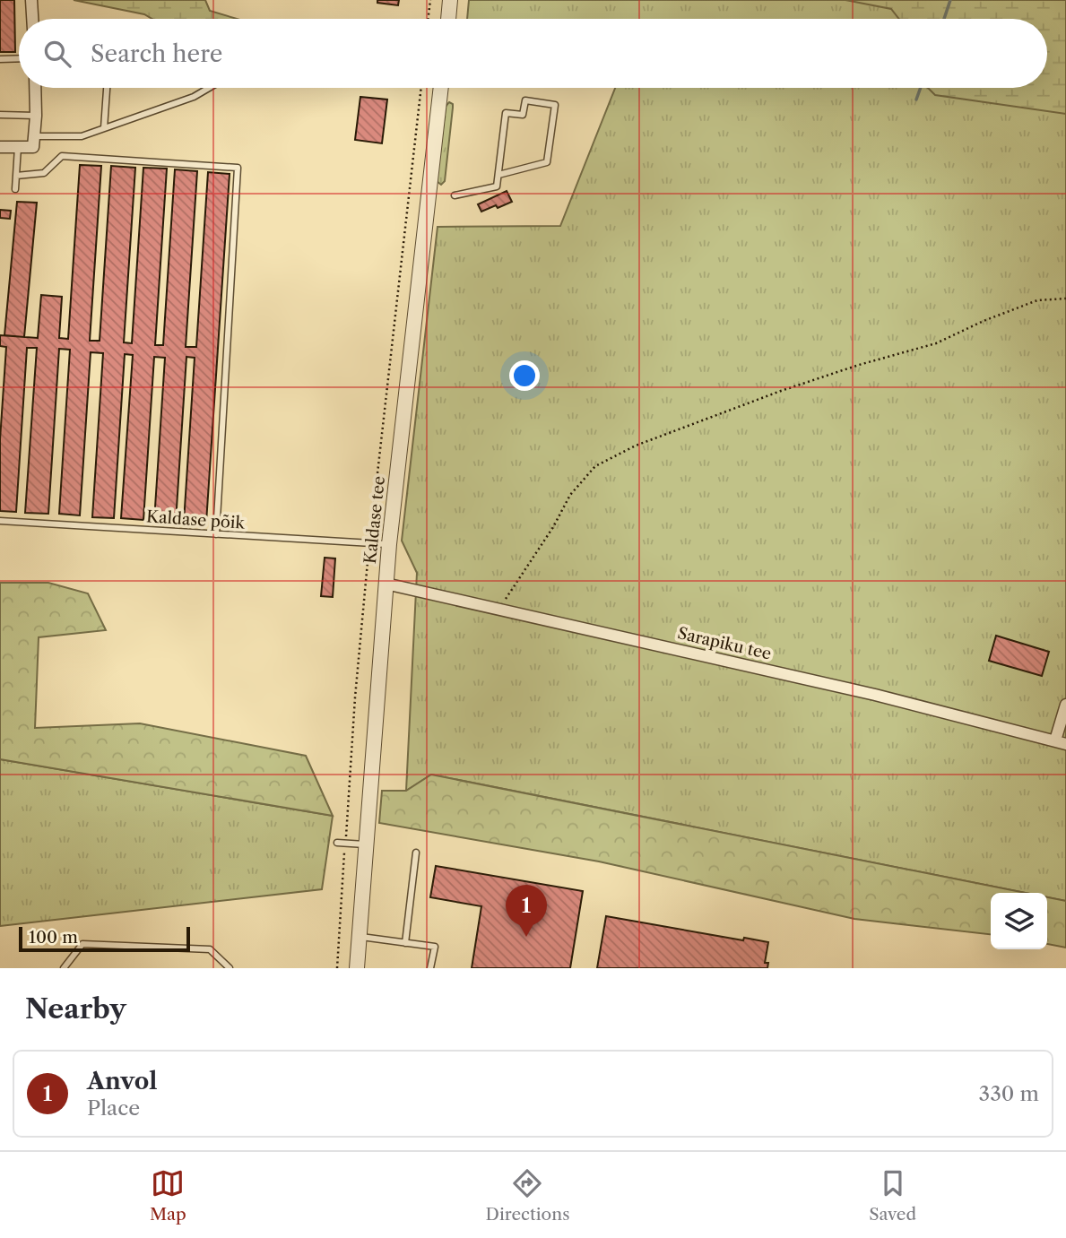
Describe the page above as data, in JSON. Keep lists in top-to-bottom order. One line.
{"streets":{"street":["Kaldase tee","Sarapiku tee"],"lane":["Kaldase põik"]},"crossings":[["Kaldase põik","Kaldase tee"],["Kaldase tee","Sarapiku tee"]],"scale_bar":"100 m","page":{"search":"Search here","pins":"1","scale":"100 m","heading":"Nearby","list":[{"mark":"1","name":"Anvol","note":"Place","value":"330 m"}],"nav":["Map","Directions","Saved"]}}
